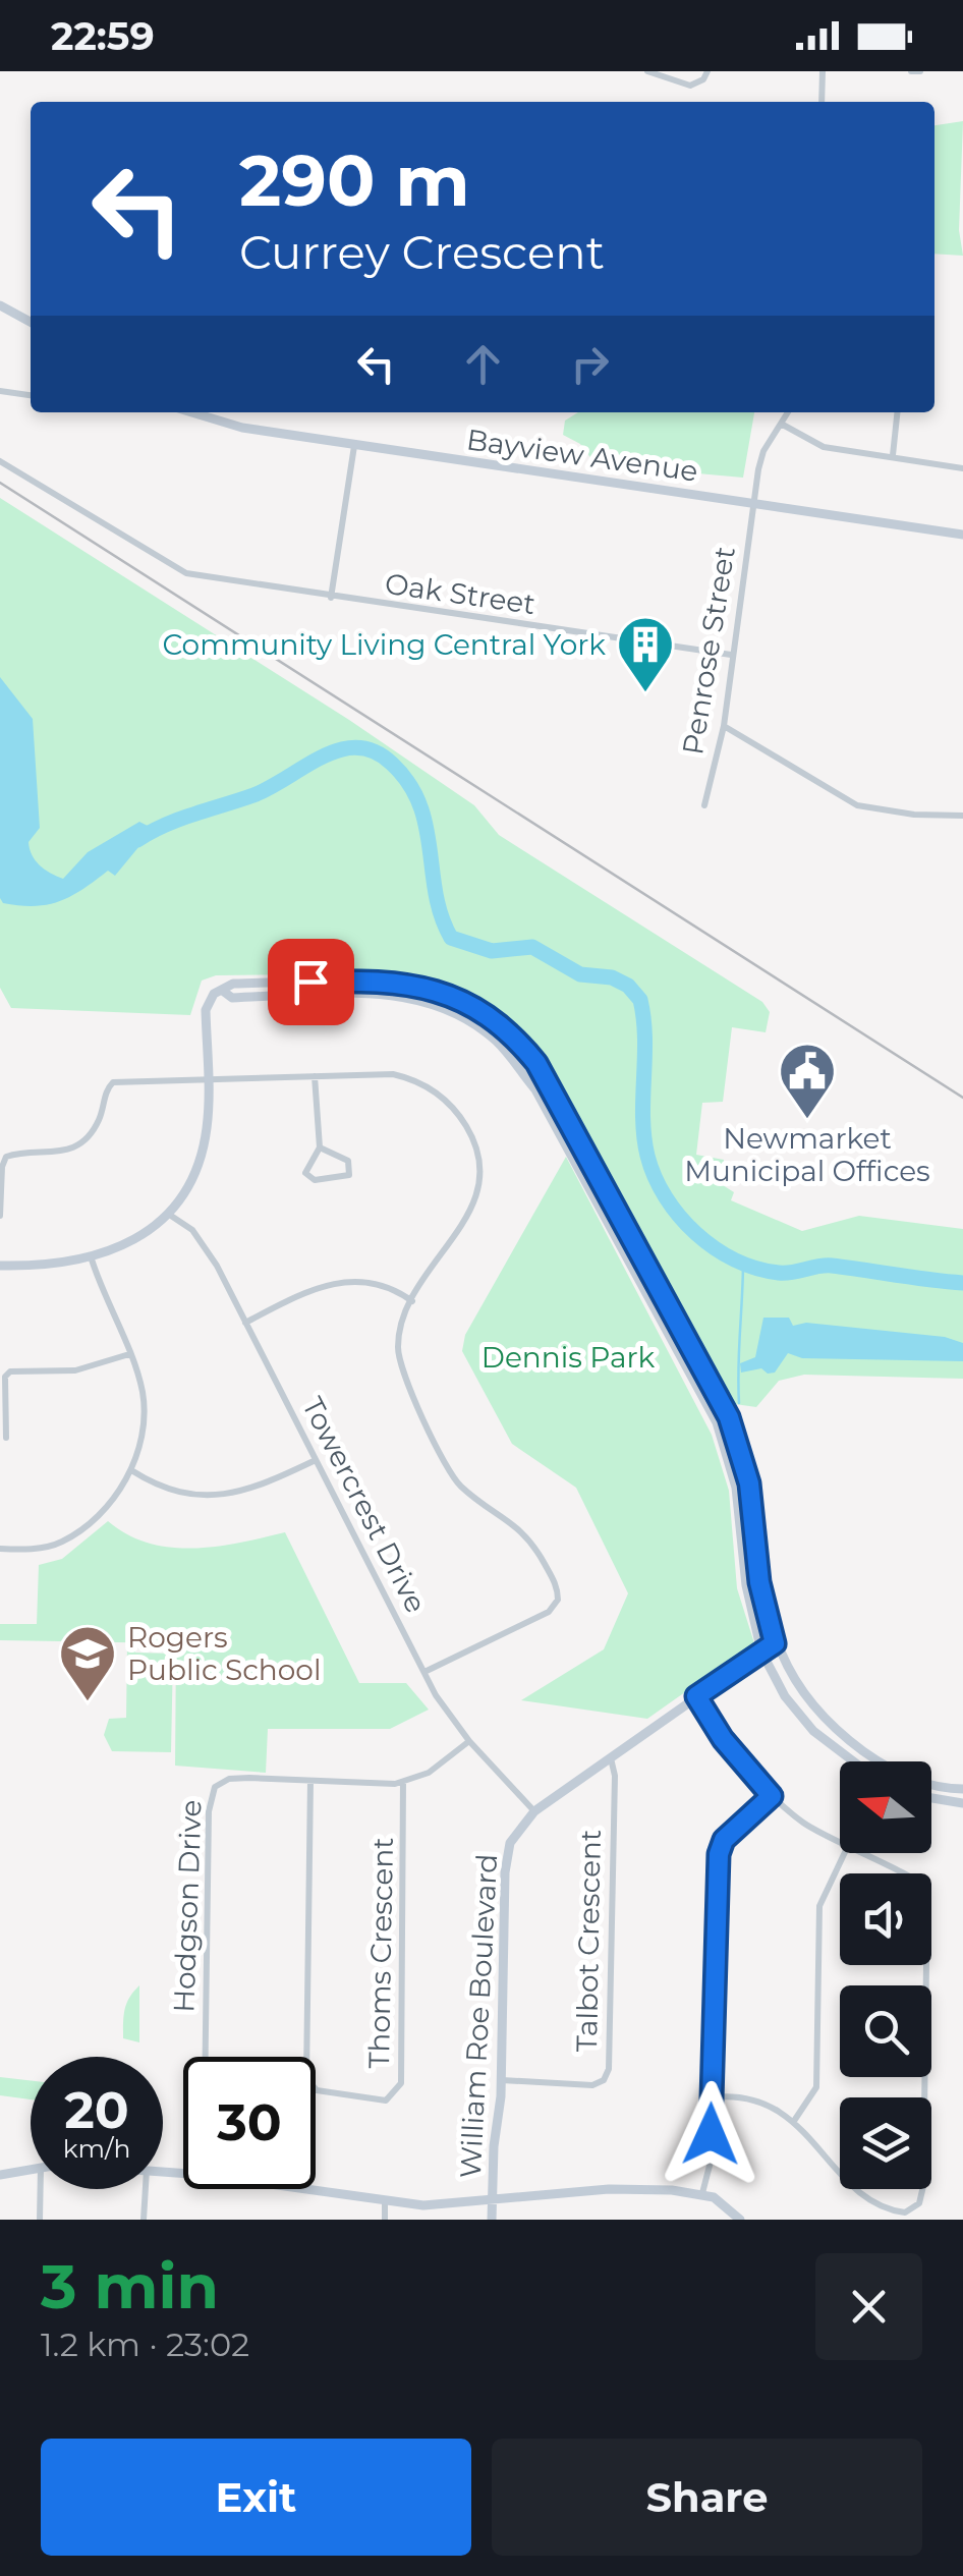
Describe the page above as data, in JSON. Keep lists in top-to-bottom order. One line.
{"streets":{"main road":["Bayview Avenue","William Roe Boulevard"],"street":["Oak Street","Penrose Street","Towercrest Drive","Hodgson Drive","Talbot Crescent","Thoms Crescent"]},"crossings":[["Bayview Avenue","Penrose Street"],["Oak Street","Penrose Street"],["Towercrest Drive","Hodgson Drive"],["Towercrest Drive","William Roe Boulevard"],["Hodgson Drive","Thoms Crescent"],["Talbot Crescent","William Roe Boulevard"]],"parks":["Dennis Park"],"places":{"building":["Community Living Central York"],"public building":["Newmarket Municipal Offices"],"school or university":["Rogers Public School"]},"north":"left","page":{"status":"22:59","turn":["290 m","Currey Crescent"],"speed":"20 km/h","limit":"30","heading":["3 min","1.2 km · 23:02"],"buttons":["Exit","Share"]}}
